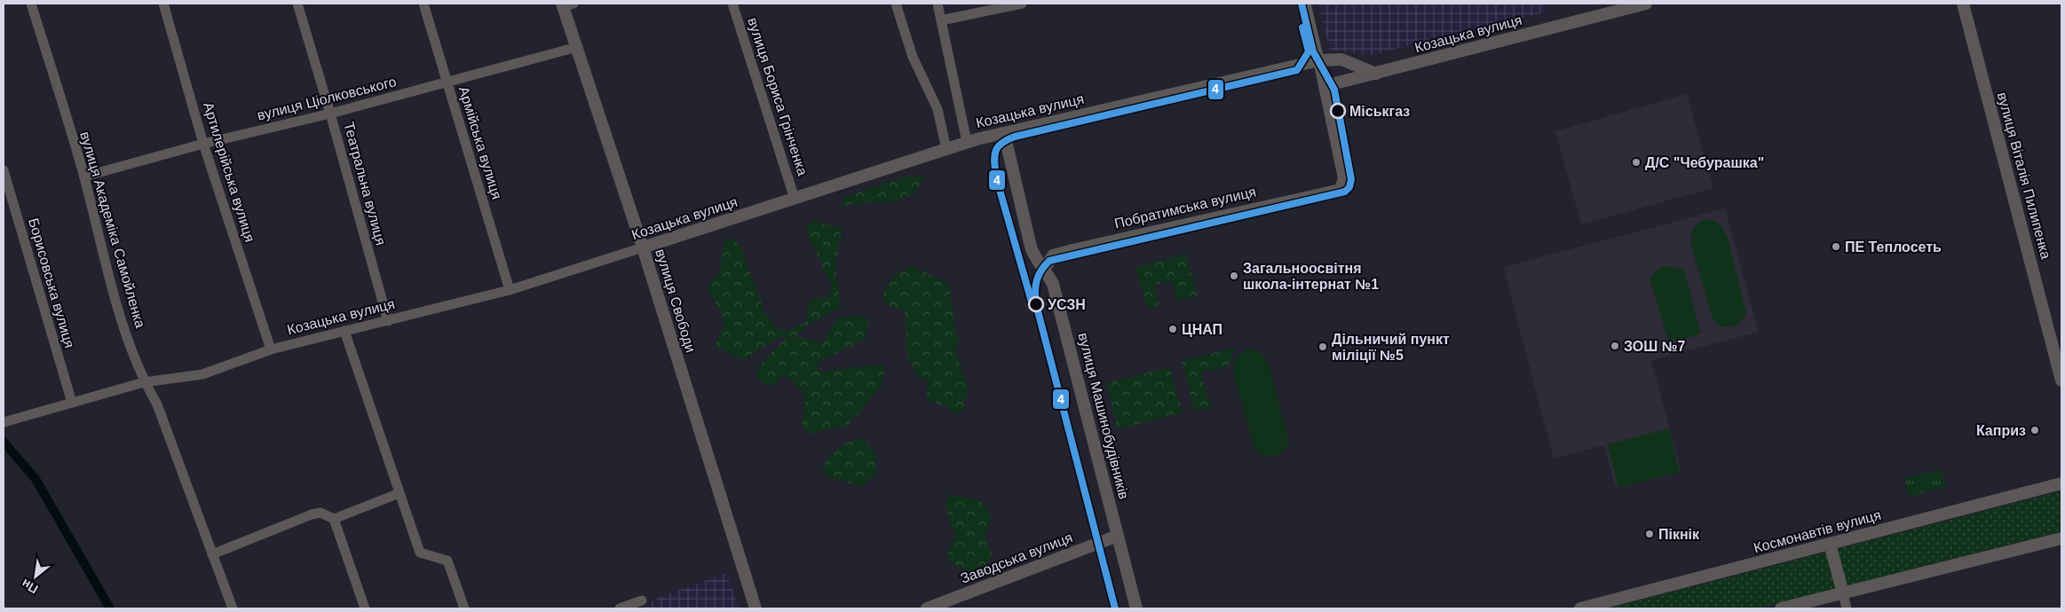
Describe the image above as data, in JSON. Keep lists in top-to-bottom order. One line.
{"streets":{"street":["Козацька вулиця","вулиця Бориса Грінченка","вулиця Ціолковського","Армійська вулиця","Артилерійська вулиця","вулиця Віталія Пилипенка","Театральна вулиця","Побратимська вулиця","вулиця Академіка Самойленка","Борисовська вулиця","вулиця Свободи","вулиця Машинобудівників","Космонавтів вулиця","Заводська вулиця"]},"crossings":[["Козацька вулиця","вулиця Бориса Грінченка"],["Козацька вулиця","Армійська вулиця"],["Козацька вулиця","Артилерійська вулиця"],["Козацька вулиця","Театральна вулиця"],["Козацька вулиця","Побратимська вулиця"],["Козацька вулиця","вулиця Академіка Самойленка"],["Козацька вулиця","Борисовська вулиця"],["Козацька вулиця","вулиця Свободи"],["Козацька вулиця","вулиця Машинобудівників"],["вулиця Ціолковського","Армійська вулиця"],["вулиця Ціолковського","Артилерійська вулиця"],["вулиця Ціолковського","Театральна вулиця"],["вулиця Ціолковського","вулиця Академіка Самойленка"],["вулиця Ціолковського","вулиця Свободи"],["Побратимська вулиця","вулиця Машинобудівників"],["вулиця Машинобудівників","Заводська вулиця"]],"places":["Міськгаз","Д/С \"Чебурашка\"","ПЕ Теплосеть","Загальноосвітня школа-інтернат №1","УСЗН","ЦНАП","ЗОШ №7","Дільничий пункт міліції №5","Каприз","Пікнік"],"lines":["transit line 4"],"north":"bottom left"}
